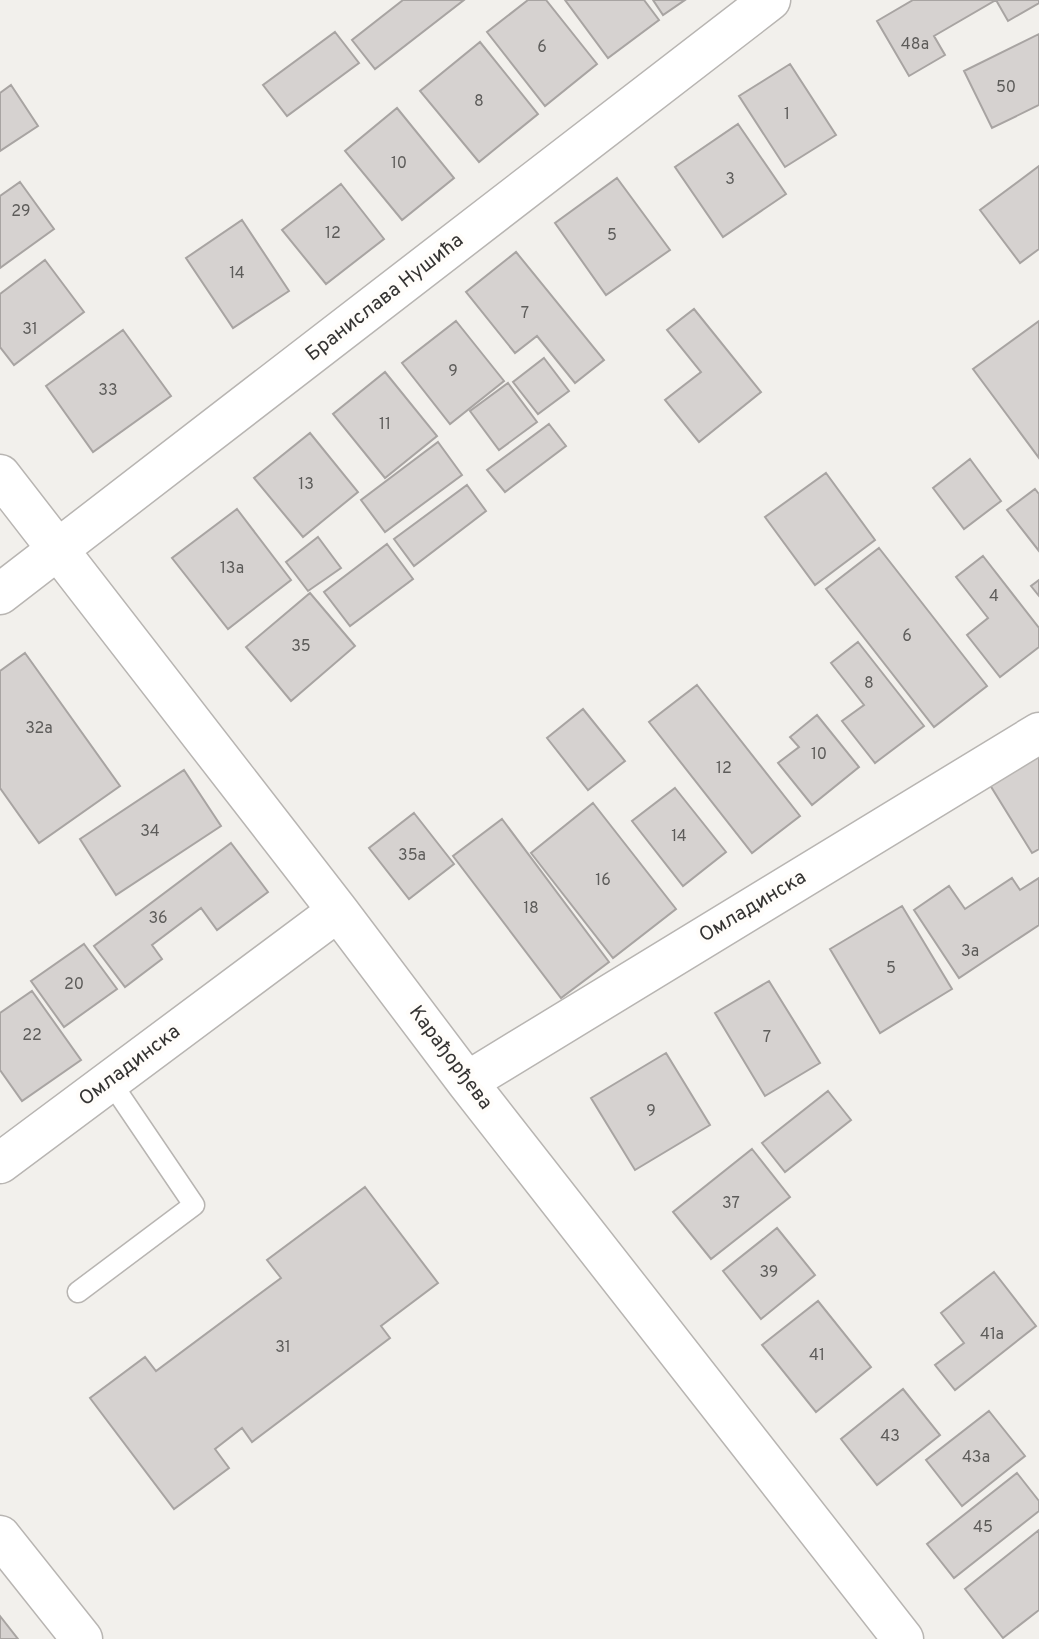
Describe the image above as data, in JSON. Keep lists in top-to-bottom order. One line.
{"streets":{"street":["Бранислава Нушића","Омладинска","Карађорђева"]},"crossings":[["Бранислава Нушића","Карађорђева"],["Омладинска","Карађорђева"]],"house_numbers":["48a","6","50","8","1","10","3","29","12","5","14","7","31","9","33","11","13","13a","4","6","35","8","32a","10","12","34","14","35a","16","18","36","3a","5","20","22","7","9","37","39","41a","31","41","43","43a","45"]}
